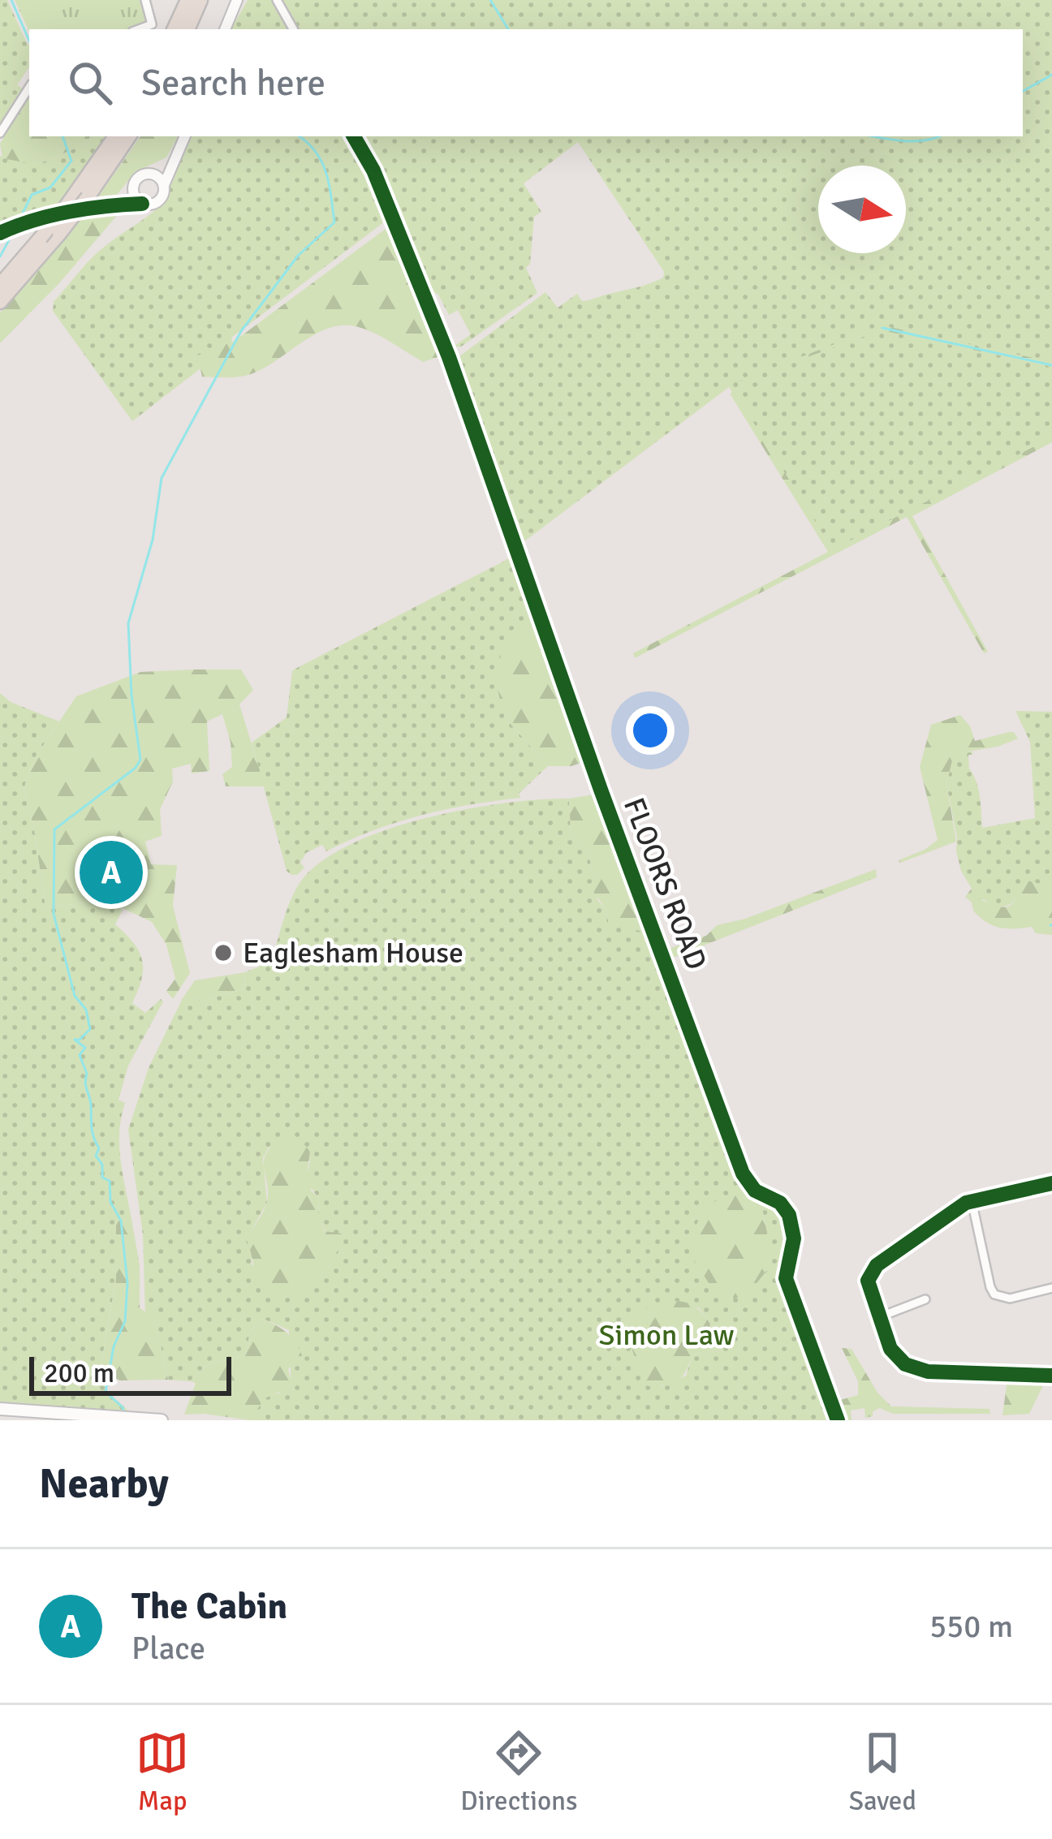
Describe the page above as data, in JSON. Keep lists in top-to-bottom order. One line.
{"streets":{"street":["FLOORS ROAD"]},"parks":["Simon Law"],"places":["Eaglesham House"],"scale_bar":"200 m","north":"right","page":{"search":"Search here","pins":"A","scale":"200 m","heading":"Nearby","list":[{"mark":"A","name":"The Cabin","note":"Place","value":"550 m"}],"nav":["Map","Directions","Saved"]}}
